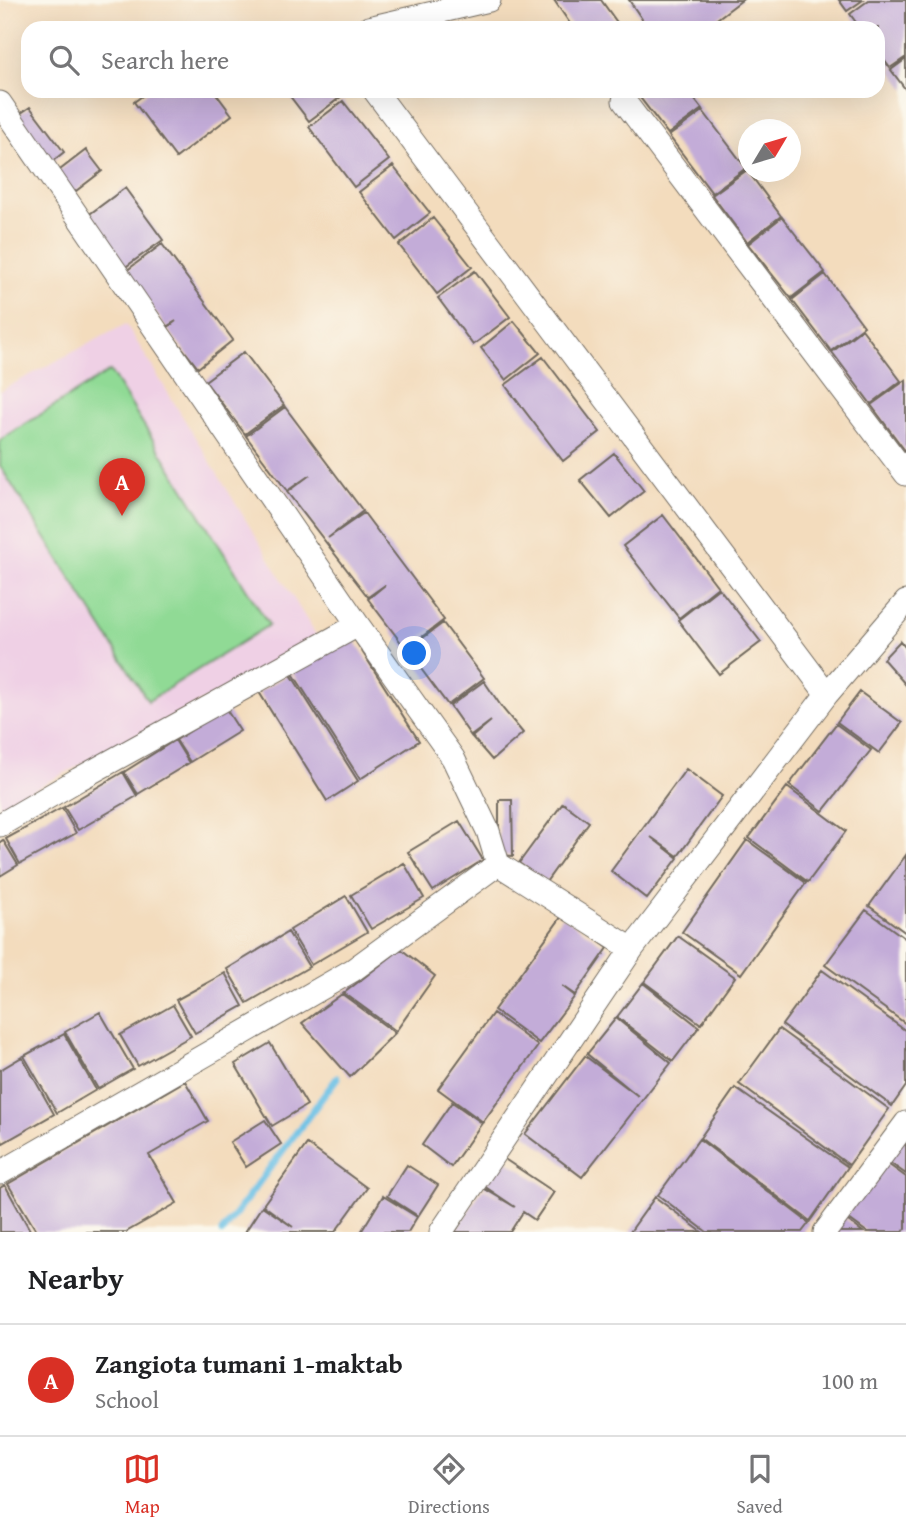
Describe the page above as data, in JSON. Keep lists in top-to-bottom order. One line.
{"north":"top right","page":{"search":"Search here","pins":"A","heading":"Nearby","list":[{"mark":"A","name":"Zangiota tumani 1-maktab","note":"School","value":"100 m"}],"nav":["Map","Directions","Saved"]}}
